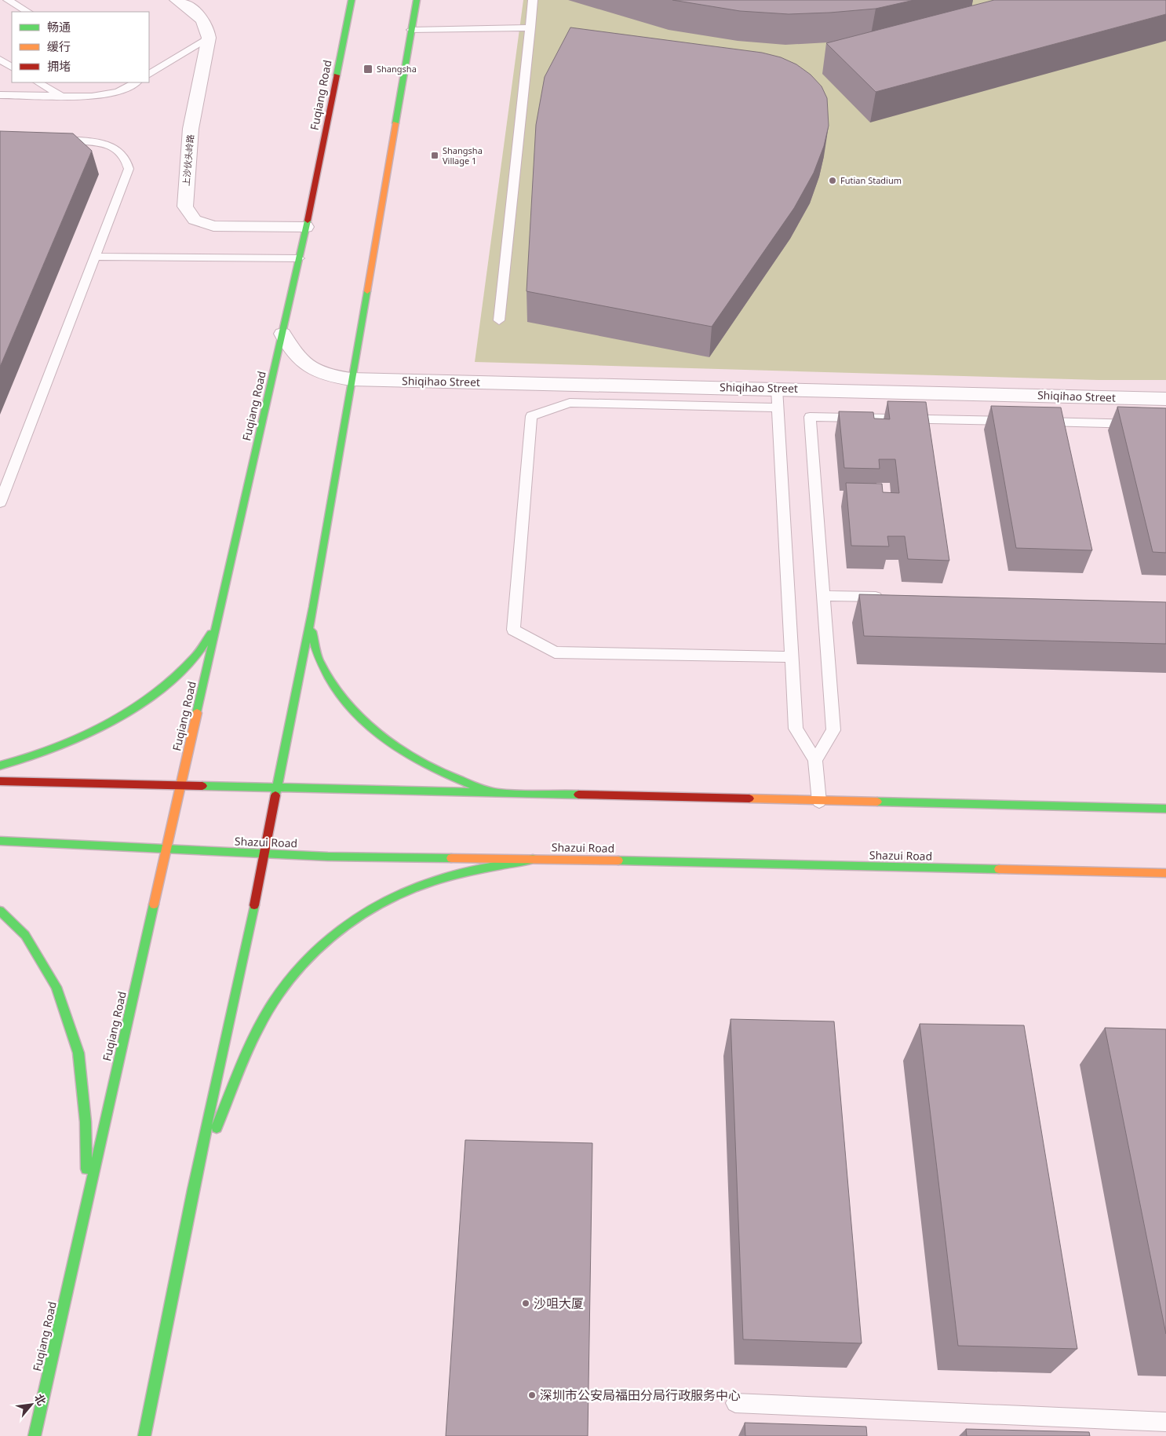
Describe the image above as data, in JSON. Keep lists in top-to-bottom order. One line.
{"streets":{"main road":["Fuqiang Road","Shazui Road"],"street":["上沙伙头岭路","Shiqihao Street"]},"crossings":[["Fuqiang Road","上沙伙头岭路"],["Fuqiang Road","Shiqihao Street"],["Fuqiang Road","Shazui Road"]],"places":{"transit":["Shangsha","Shangsha Village 1"],"other":["Futian Stadium","沙咀大厦","深圳市公安局福田分局行政服务中心"]},"legend":["畅通","缓行","拥堵"],"north":"top right"}
